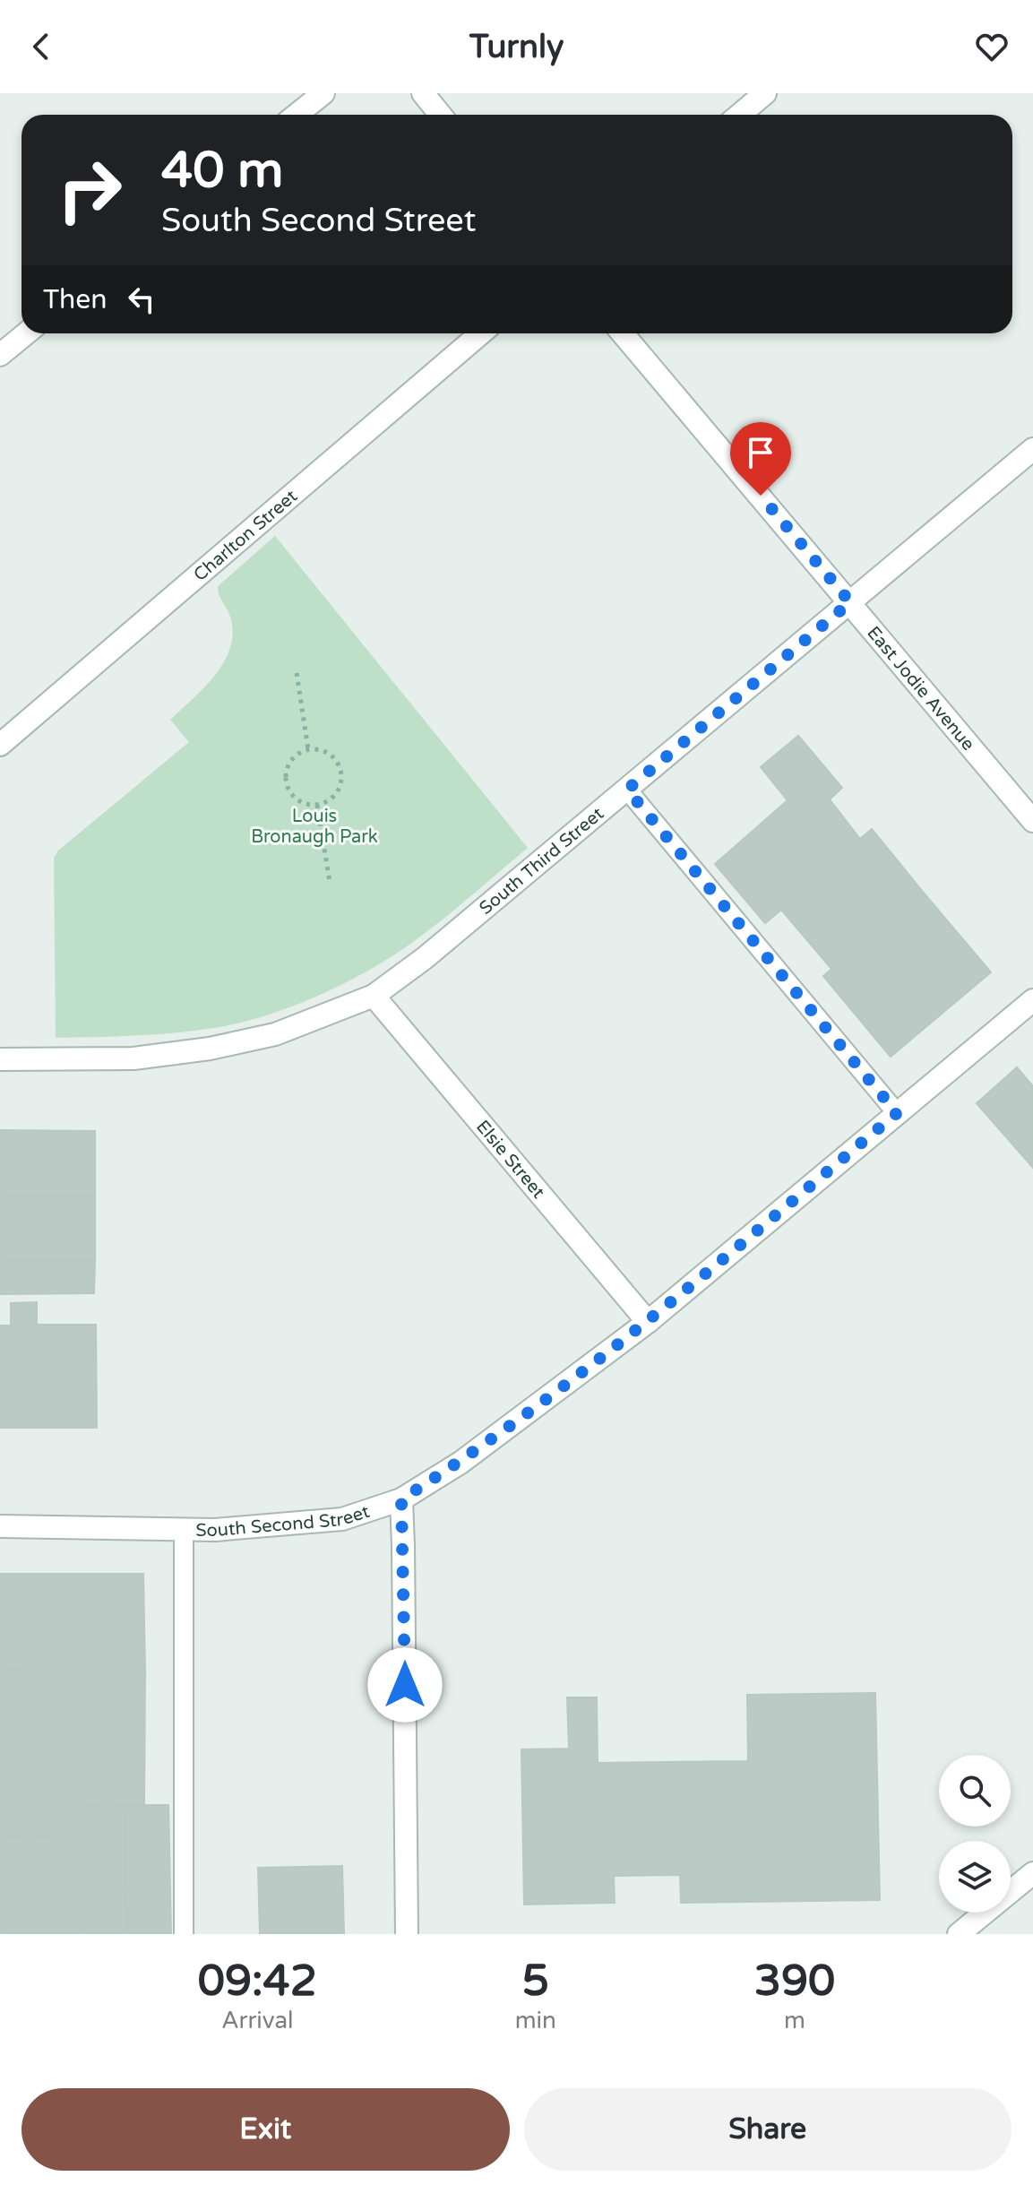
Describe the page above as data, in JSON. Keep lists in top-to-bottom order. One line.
{"streets":{"street":["Charlton Street","East Jodie Avenue","South Third Street","Elsie Street","South Second Street"]},"crossings":[["East Jodie Avenue","South Third Street"],["South Third Street","Elsie Street"],["Elsie Street","South Second Street"]],"parks":["Louis Bronaugh Park"],"page":{"header":"Turnly","turn":["40 m","South Second Street"],"then":"Then","eta":["09:42","Arrival","5","min","390","m"],"buttons":["Exit","Share"]}}
